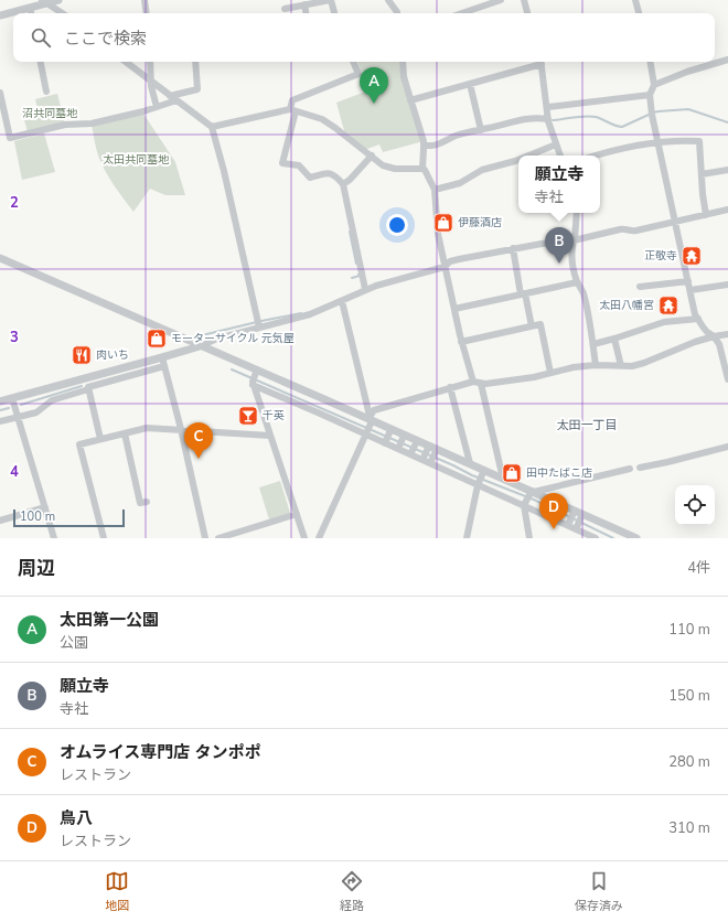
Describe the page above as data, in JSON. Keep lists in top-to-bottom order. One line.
{"districts":["太田一丁目"],"parks":["沼共同墓地","太田共同墓地"],"places":{"shop":["伊藤酒店","モーターサイクル 元気屋","田中たばこ店"],"temple":["正敬寺","太田八幡宮"],"restaurant":["肉いち"],"bar":["千英"]},"scale_bar":"100 m","page":{"search":"ここで検索","pins":["A","B","C","D"],"popup":["願立寺","寺社"],"scale":"100 m","heading":["周辺","4件"],"list":[{"mark":"A","name":"太田第一公園","note":"公園","value":"110 m"},{"mark":"B","name":"願立寺","note":"寺社","value":"150 m"},{"mark":"C","name":"オムライス専門店 タンポポ","note":"レストラン","value":"280 m"},{"mark":"D","name":"鳥八","note":"レストラン","value":"310 m"}],"nav":["地図","経路","保存済み"]},"grid":{"rows":["2","3","4"]}}
